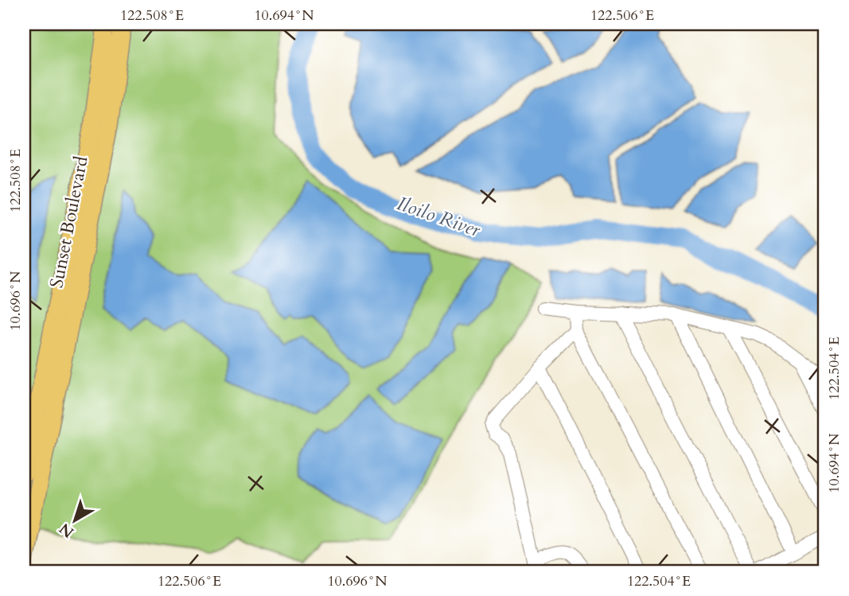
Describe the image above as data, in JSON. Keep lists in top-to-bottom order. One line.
{"streets":{"main road":["Sunset Boulevard"]},"water":["Iloilo River"],"north":"bottom left","coordinates":["122.508°E","10.694°N","122.506°E","10.696°N","122.504°E"]}
